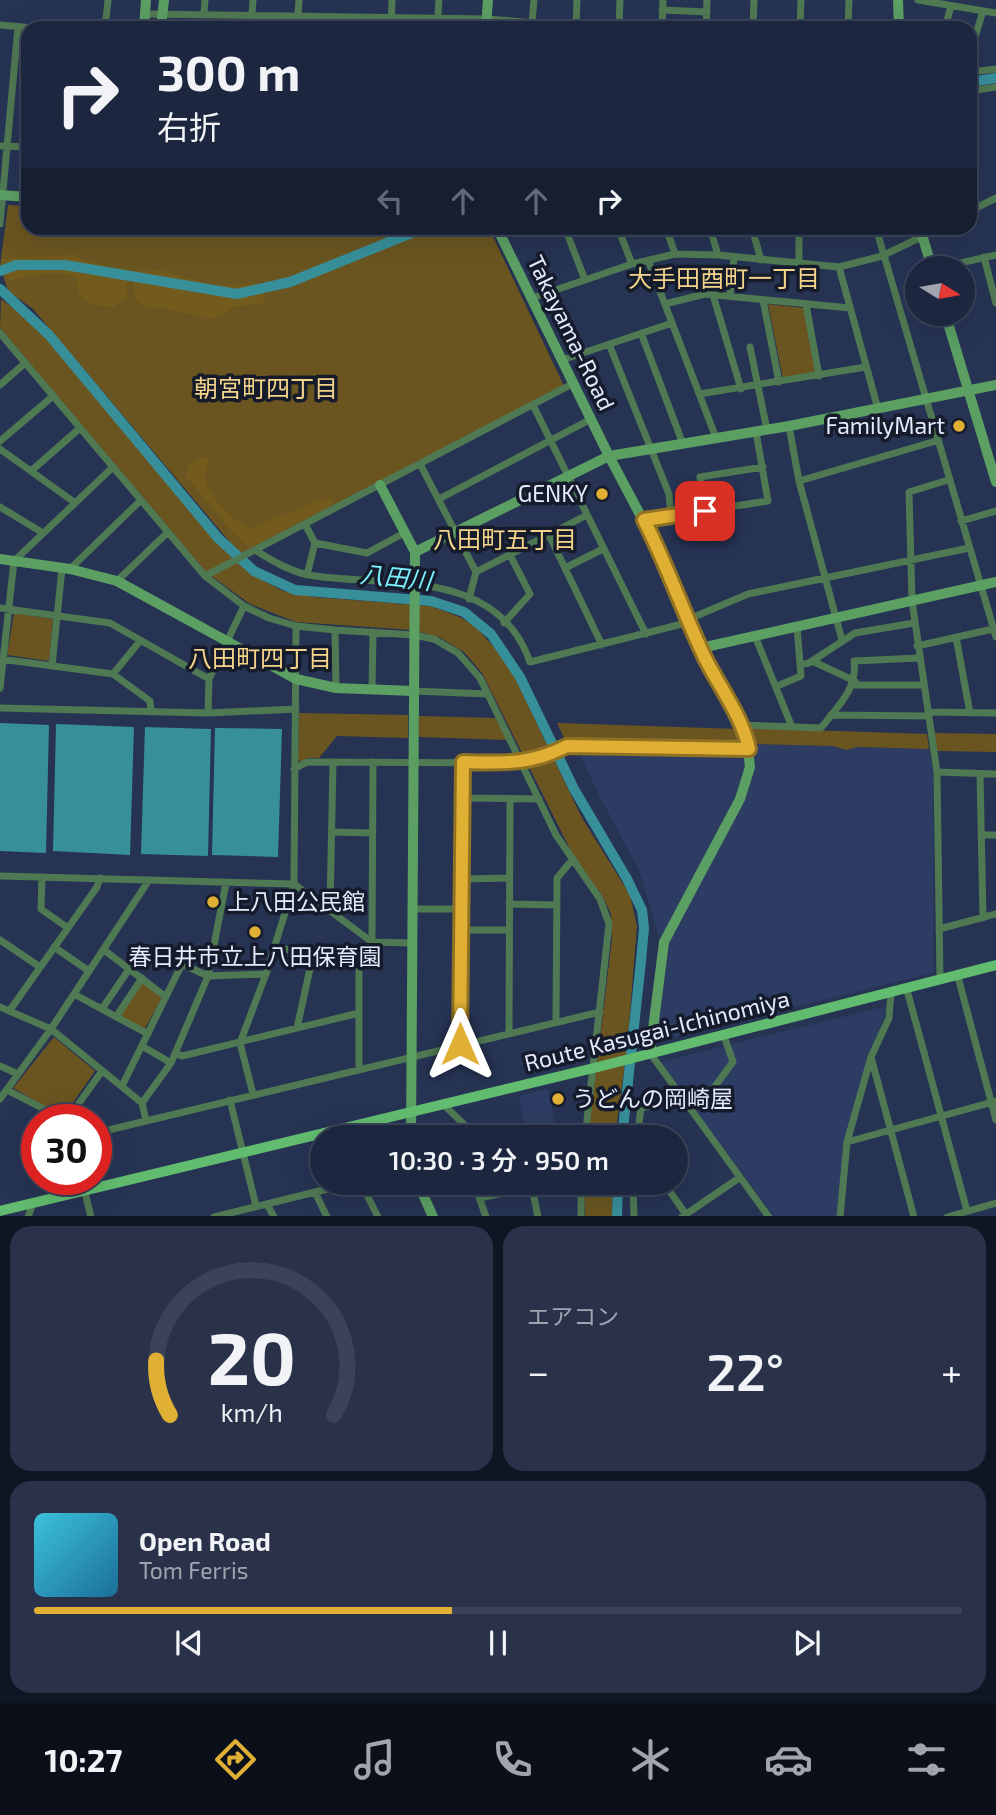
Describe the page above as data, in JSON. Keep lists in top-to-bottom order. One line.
{"streets":{"main road":["Route Kasugai-Ichinomiya"],"street":["Takayama-Road"]},"crossings":[["Takayama-Road","Route Kasugai-Ichinomiya"]],"districts":["大手田酉町一丁目","朝宮町四丁目","八田町五丁目","八田町四丁目"],"water":["八田川"],"places":["FamilyMart","GENKY","上八田公民館","春日井市立上八田保育園","うどんの岡崎屋"],"north":"right","page":{"turn":["300 m","右折"],"limit":"30","trip":"10:30 · 3 分 · 950 m","tile":"エアコン","heat":["−","22°","+"],"song":["Open Road","Tom Ferris"],"tabs":"10:27","gauge":["20","km/h"]}}
